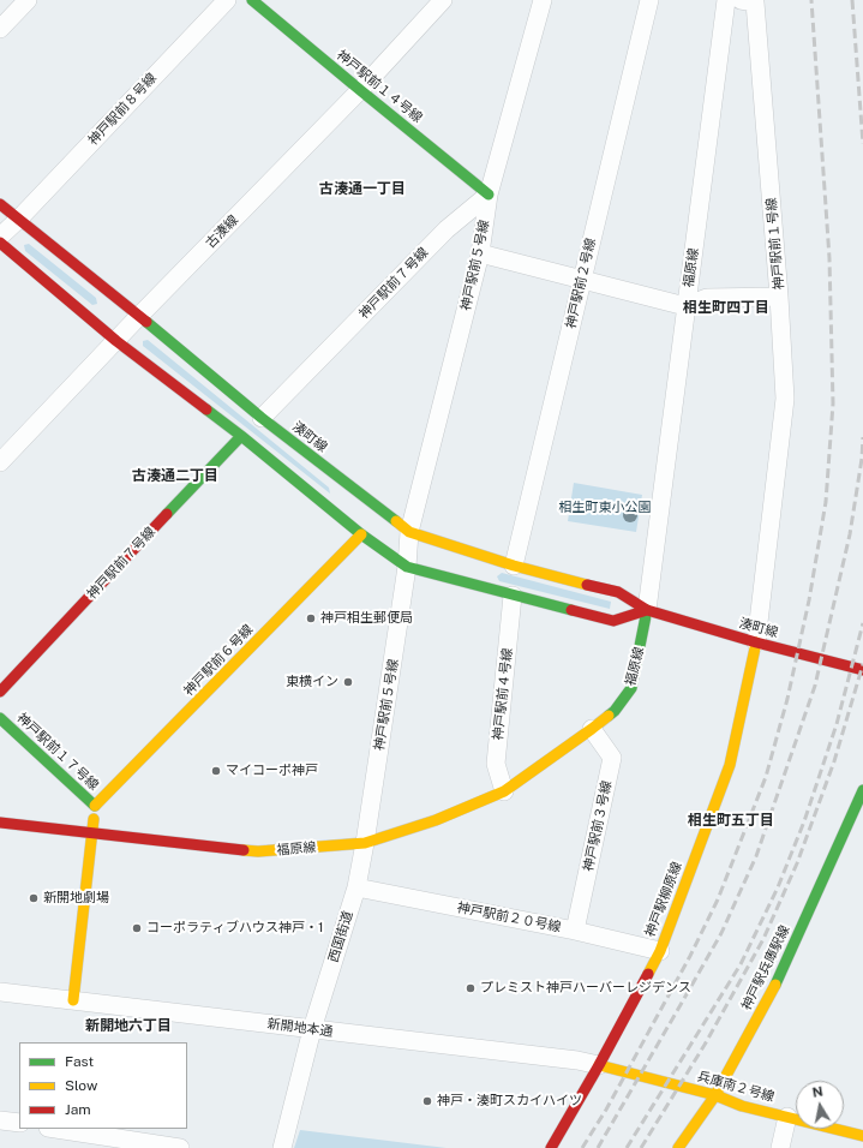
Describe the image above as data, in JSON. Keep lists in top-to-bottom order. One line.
{"streets":{"street":["神戸駅前１４号線","神戸駅前８号線","古湊線","神戸駅前１号線","神戸駅前５号線","福原線","神戸駅前７号線","神戸駅前２号線","湊町線","神戸駅前６号線","神戸駅前４号線","神戸駅前１７号線","神戸駅前３号線","神戸駅柳原線","神戸駅前２０号線","西国街道","神戸駅兵庫駅線","新開地本通","兵庫南２号線"]},"crossings":[["神戸駅前１４号線","古湊線"],["神戸駅前１４号線","神戸駅前５号線"],["神戸駅前１４号線","神戸駅前７号線"],["神戸駅前８号線","湊町線"],["古湊線","湊町線"],["神戸駅前１号線","湊町線"],["神戸駅前１号線","神戸駅柳原線"],["神戸駅前５号線","福原線"],["神戸駅前５号線","神戸駅前７号線"],["神戸駅前５号線","湊町線"],["神戸駅前５号線","西国街道"],["福原線","湊町線"],["福原線","神戸駅前４号線"],["福原線","神戸駅前３号線"],["福原線","西国街道"],["神戸駅前７号線","湊町線"],["神戸駅前２号線","湊町線"],["湊町線","神戸駅柳原線"],["神戸駅前６号線","神戸駅前１７号線"],["神戸駅前３号線","神戸駅前２０号線"],["神戸駅柳原線","神戸駅前２０号線"],["神戸駅柳原線","新開地本通"],["神戸駅柳原線","兵庫南２号線"],["神戸駅前２０号線","西国街道"],["西国街道","新開地本通"],["神戸駅兵庫駅線","兵庫南２号線"],["新開地本通","兵庫南２号線"]],"districts":["古湊通一丁目","相生町四丁目","古湊通二丁目","相生町五丁目","新開地六丁目"],"parks":["相生町東小公園"],"places":["神戸相生郵便局","東横イン","マイコーポ神戸","新開地劇場","コーポラティブハウス神戸・1","プレミスト神戸ハーバーレジデンス","神戸・湊町スカイハイツ"],"legend":["Fast","Slow","Jam"],"north":"top"}
